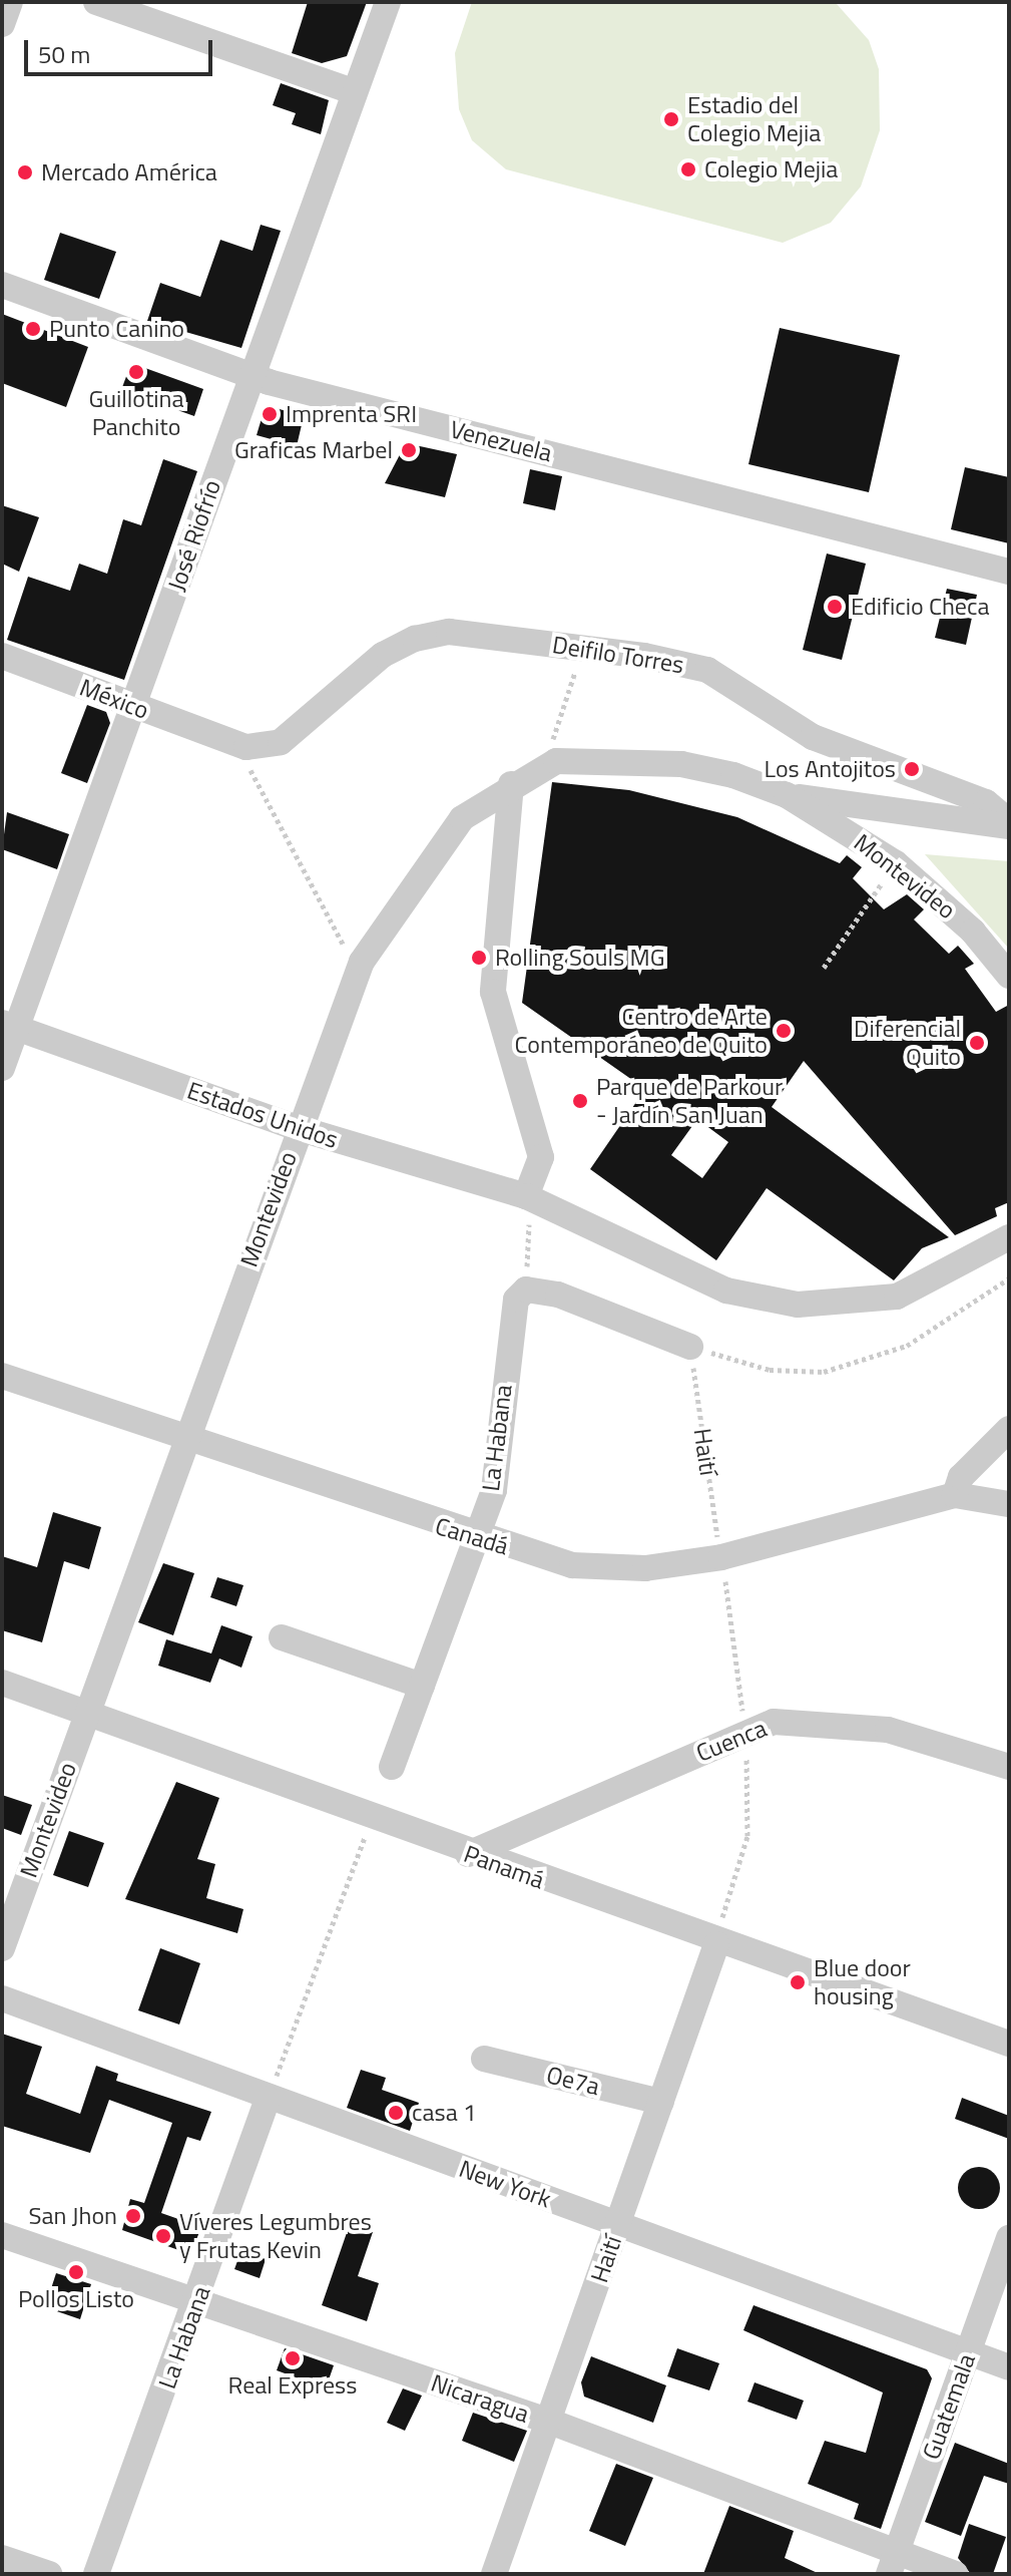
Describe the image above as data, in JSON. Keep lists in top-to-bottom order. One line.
{"streets":{"street":["Venezuela","José Riofrío","Deifilo Torres","México","Montevideo","Estados Unidos","La Habana","Haití","Canadá","Cuenca","Panamá","Oe7a","New York","Nicaragua","Guatemala"]},"crossings":[["Venezuela","José Riofrío"],["José Riofrío","México"],["José Riofrío","Estados Unidos"],["Deifilo Torres","México"],["Deifilo Torres","Montevideo"],["Montevideo","Estados Unidos"],["Montevideo","Canadá"],["Montevideo","Panamá"],["La Habana","Canadá"],["La Habana","New York"],["La Habana","Nicaragua"],["Haití","Panamá"],["Haití","Oe7a"],["Haití","New York"],["Haití","Nicaragua"],["Cuenca","Panamá"],["New York","Guatemala"],["Nicaragua","Guatemala"]],"places":["Estadio del Colegio Mejia","Colegio Mejia","Mercado América","Punto Canino","Guillotina Panchito","Imprenta SRI","Graficas Marbel","Edificio Checa","Los Antojitos","Rolling Souls MG","Centro de Arte Contemporáneo de Quito","Diferencial Quito","Parque de Parkour - Jardín San Juan","Blue door housing","casa 1","San Jhon","Víveres Legumbres y Frutas Kevin","Pollos Listo","Real Express"],"scale_bar":"50 m"}
